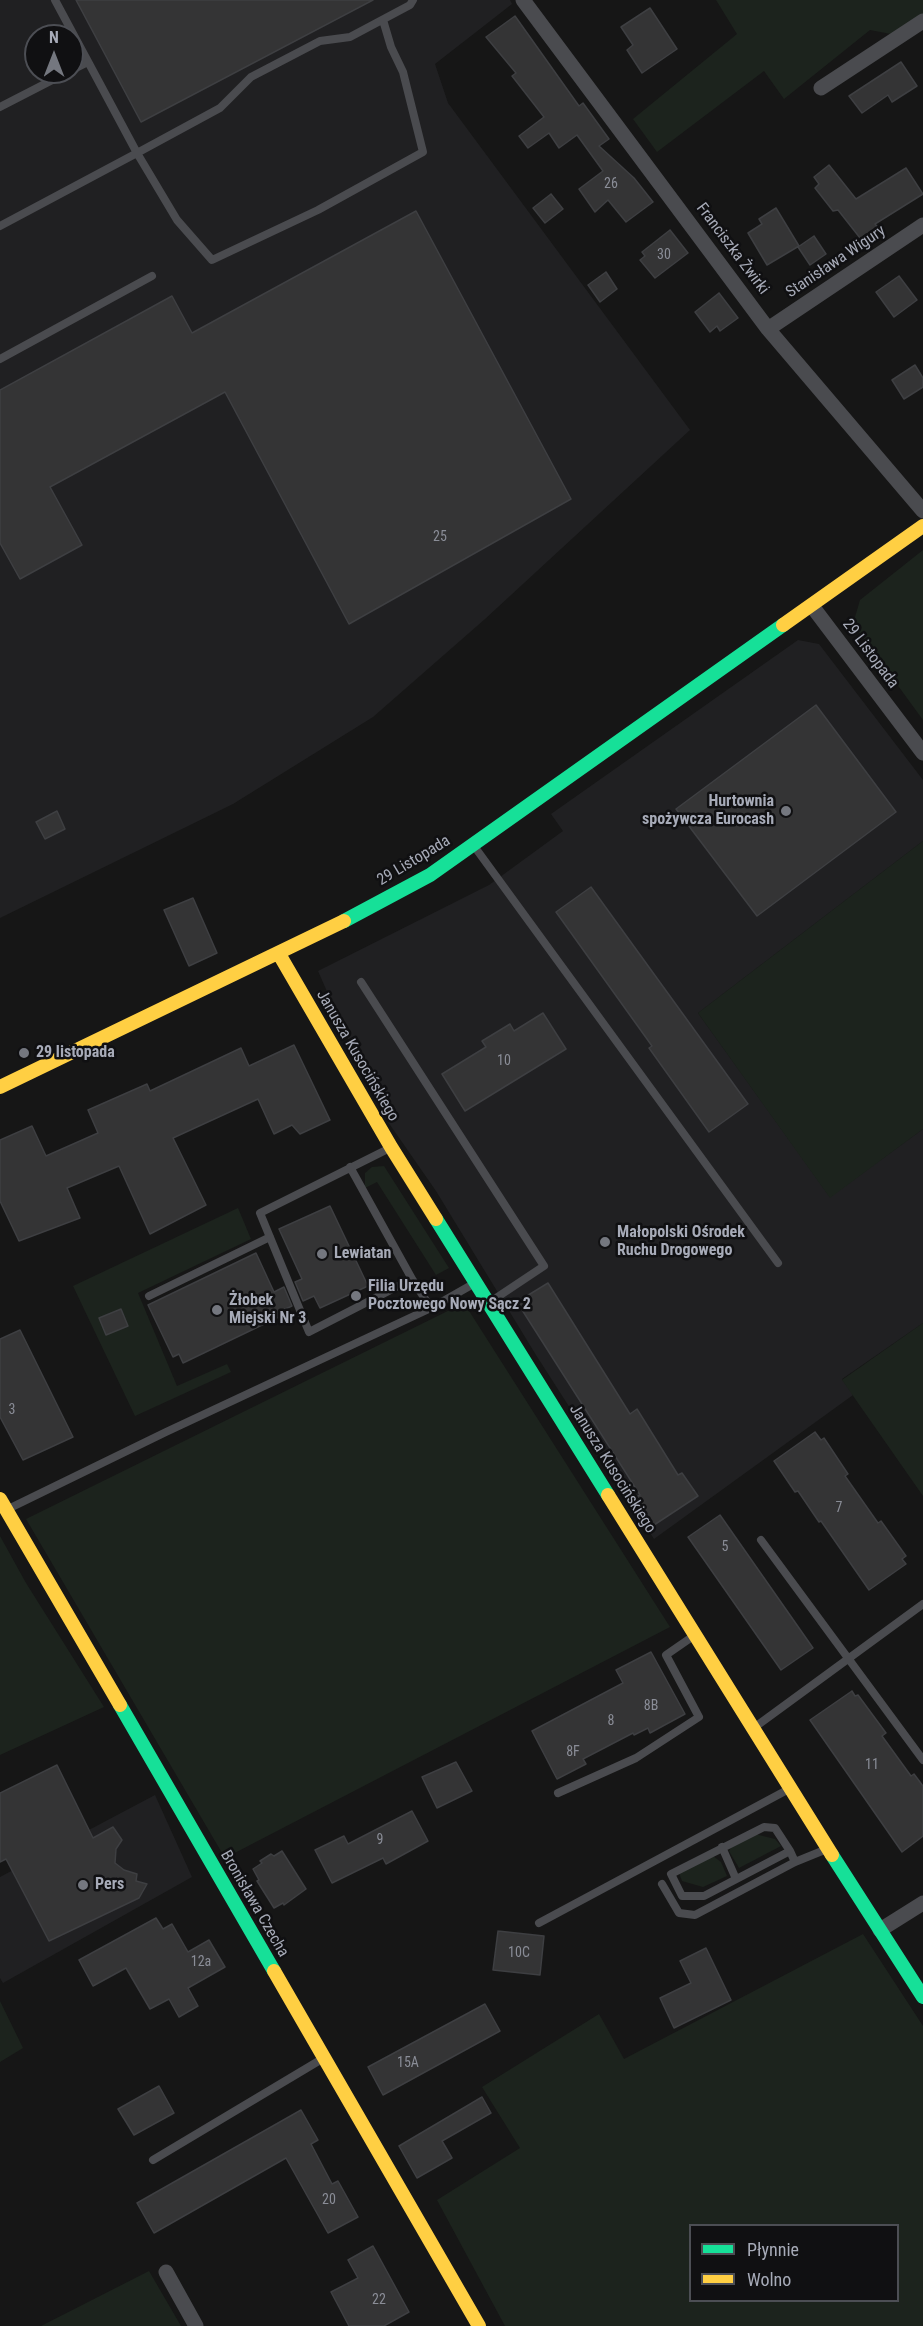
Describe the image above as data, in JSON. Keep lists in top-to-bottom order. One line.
{"streets":{"street":["Franciszka Żwirki","Stanisława Wigury","29 Listopada","Janusza Kusocińskiego","Bronisława Czecha"]},"crossings":[["Franciszka Żwirki","Stanisława Wigury"],["29 Listopada","Janusza Kusocińskiego"]],"places":["Hurtownia spożywcza Eurocash","29 listopada","Małopolski Ośrodek Ruchu Drogowego","Lewiatan","Filia Urzędu Pocztowego Nowy Sącz 2","Żłobek Miejski Nr 3","Pers"],"house_numbers":["26","30","25","10","3","7","5","8B","8","8F","11","9","10C","12a","15A","20","22"],"legend":["Płynnie","Wolno"],"north":"top"}
